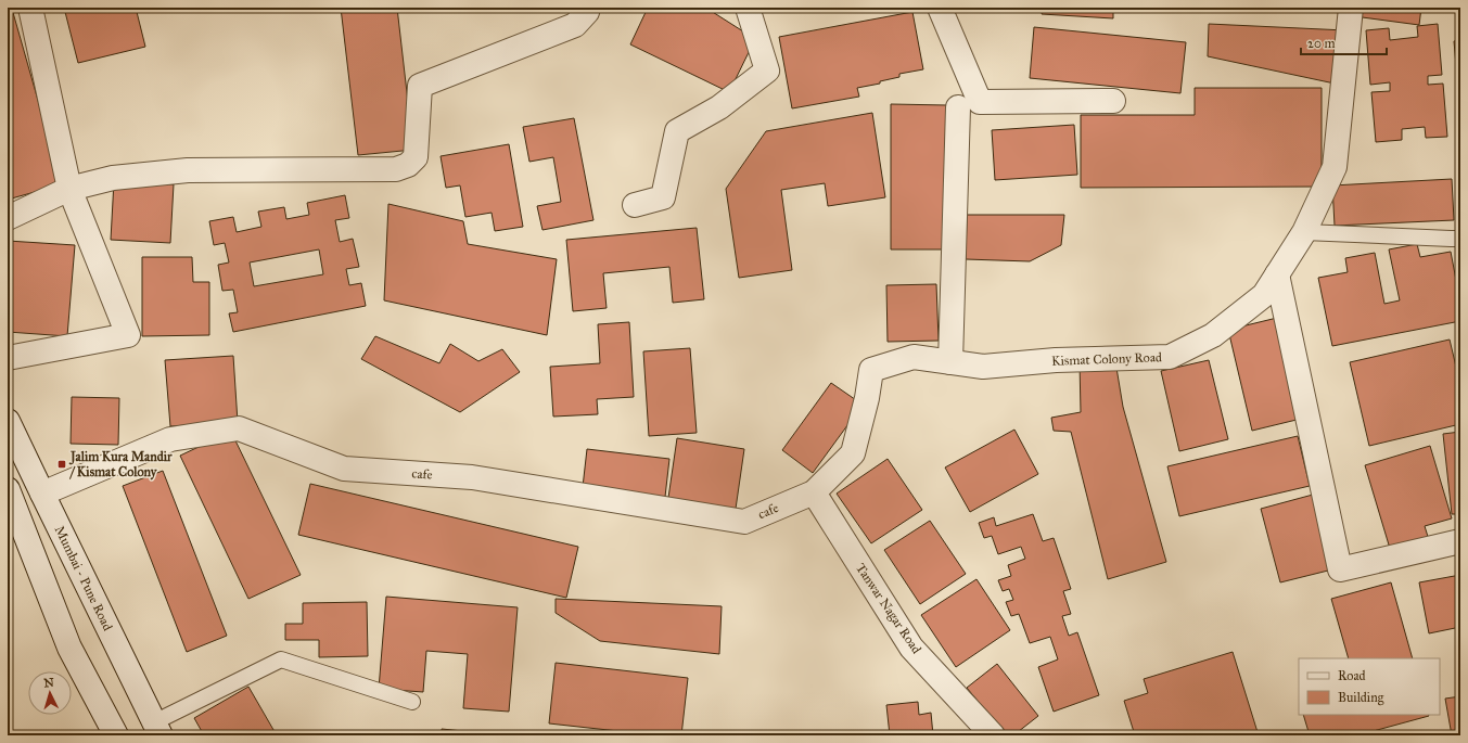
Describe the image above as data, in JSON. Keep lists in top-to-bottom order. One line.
{"streets":{"street":["Kismat Colony Road","cafe","Mumbai - Pune Road","Tanwar Nagar Road"]},"crossings":[["Kismat Colony Road","cafe"],["Kismat Colony Road","Tanwar Nagar Road"],["cafe","Mumbai - Pune Road"],["cafe","Tanwar Nagar Road"]],"places":{"transit":["Jalim Kura Mandir / Kismat Colony"]},"legend":["Road","Building"],"scale_bar":"20 m","north":"top"}
